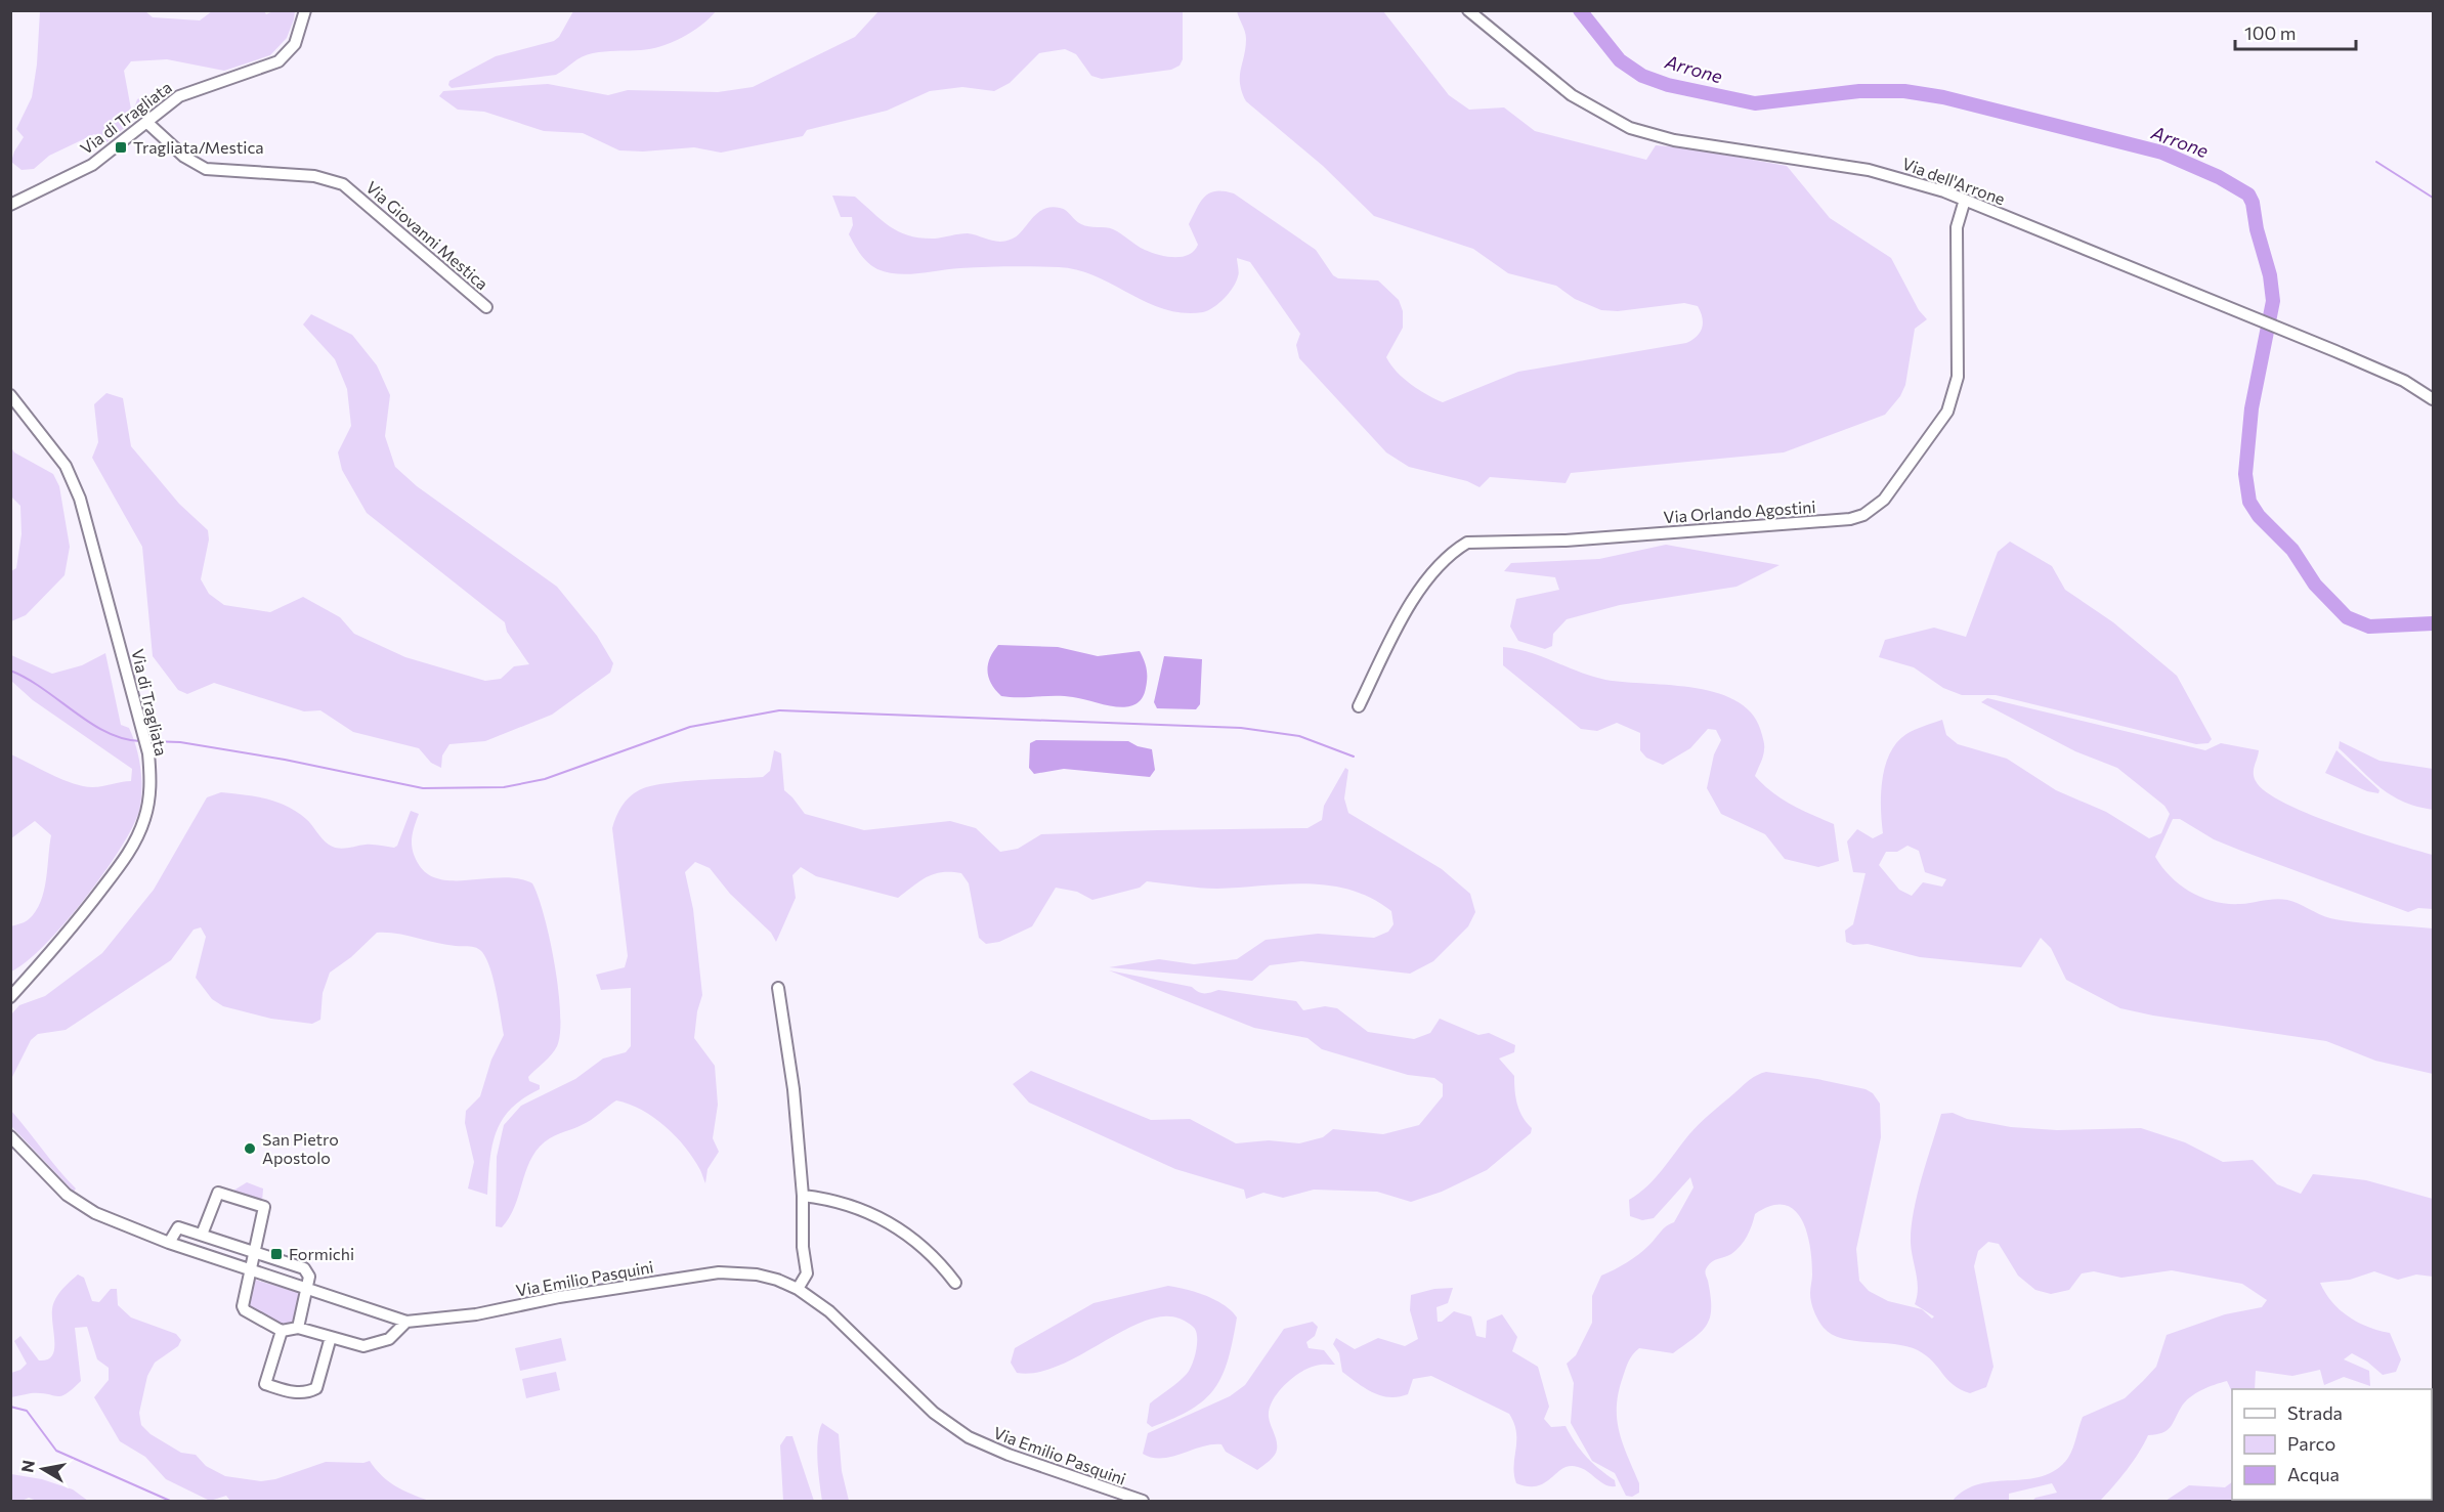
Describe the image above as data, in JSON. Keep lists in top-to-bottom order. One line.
{"streets":{"street":["Via di Tragliata","Via dell'Arrone","Via Giovanni Mestica","Via Orlando Agostini","Via Emilio Pasquini"]},"crossings":[["Via di Tragliata","Via Giovanni Mestica"],["Via dell'Arrone","Via Orlando Agostini"]],"water":["Arrone"],"places":{"transit":["Tragliata/Mestica","Formichi"],"other":["San Pietro Apostolo"]},"legend":["Strada","Parco","Acqua"],"scale_bar":"100 m","north":"left"}
